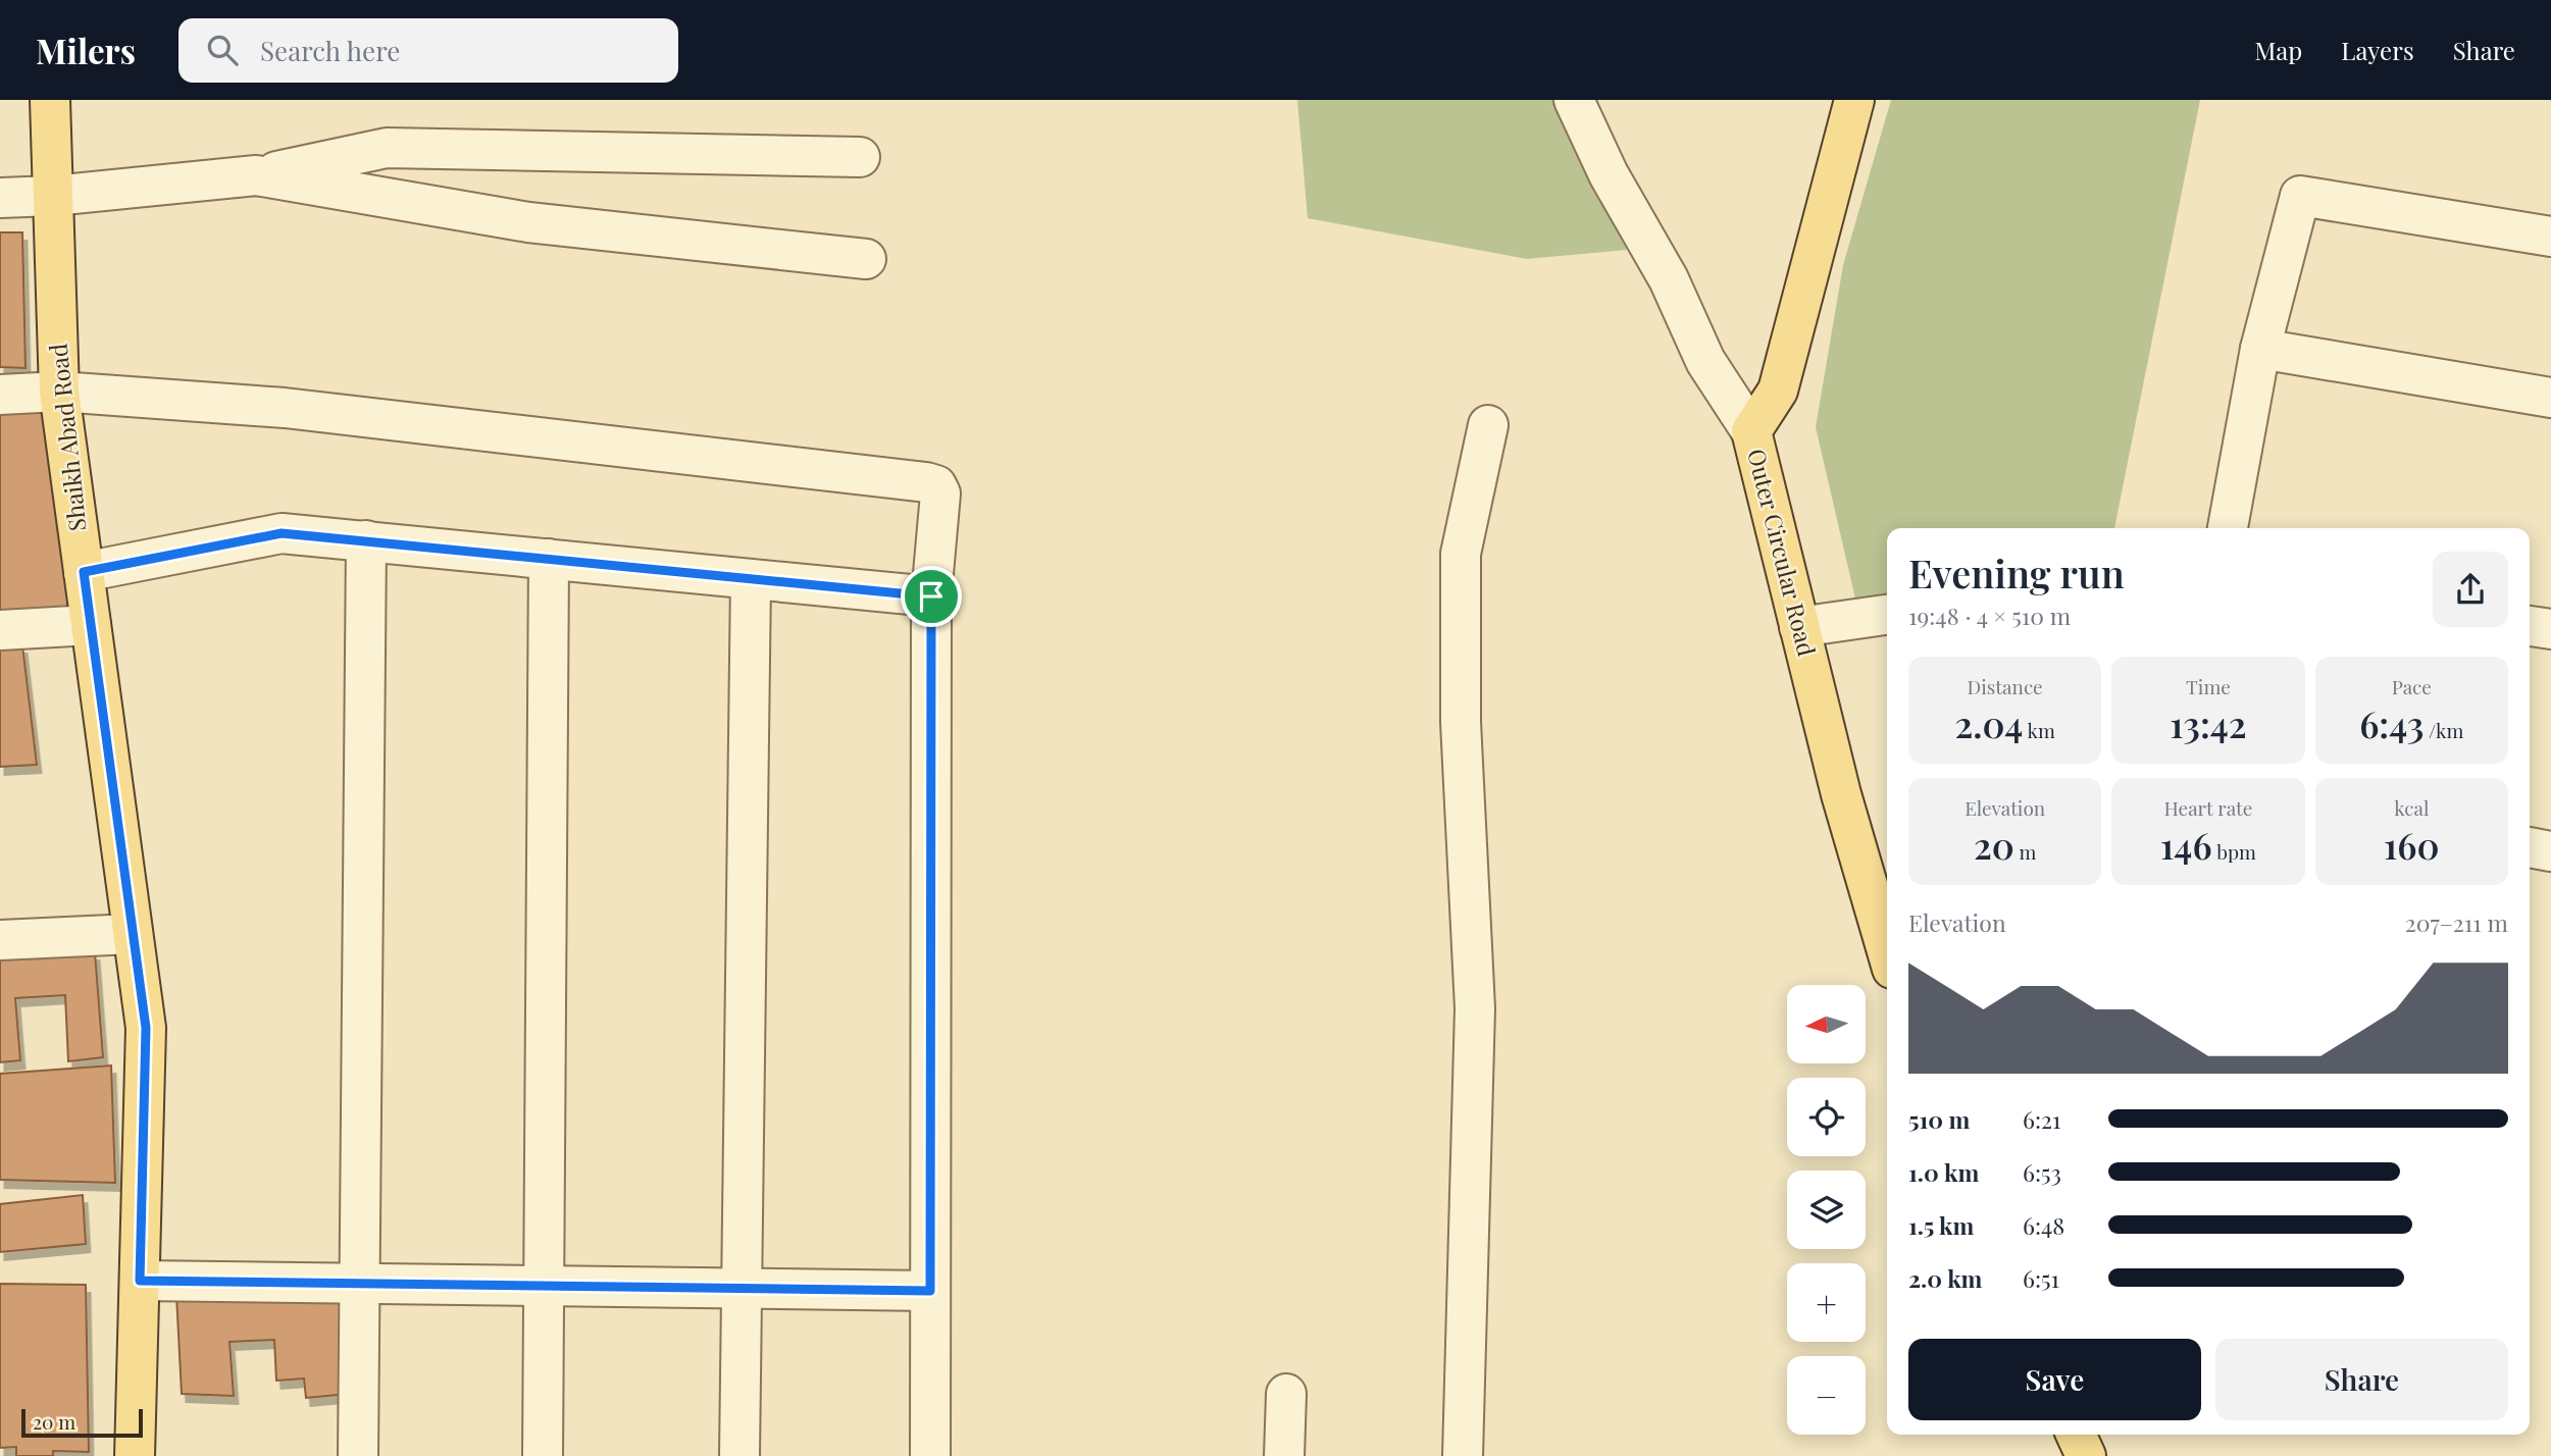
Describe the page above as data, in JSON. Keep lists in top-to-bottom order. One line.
{"streets":{"main road":["Shaikh Abad Road","Outer Circular Road"]},"scale_bar":"20 m","north":"left","page":{"header":"Milers","search":"Search here","nav":["Map","Layers","Share"],"heading":["Evening run","19:48 · 4 × 510 m"],"stats":[["Distance","2.04 km"],["Time","13:42"],["Pace","6:43 /km"],["Elevation","20 m"],["Heart rate","146 bpm"],["kcal","160"]],"chart":["Elevation","207–211 m"],"map_buttons":["+","−"],"list":[{"name":"510 m","note":"6:21"},{"name":"1.0 km","note":"6:53"},{"name":"1.5 km","note":"6:48"},{"name":"2.0 km","note":"6:51"}],"buttons":["Save","Share"],"scale":"20 m"}}
